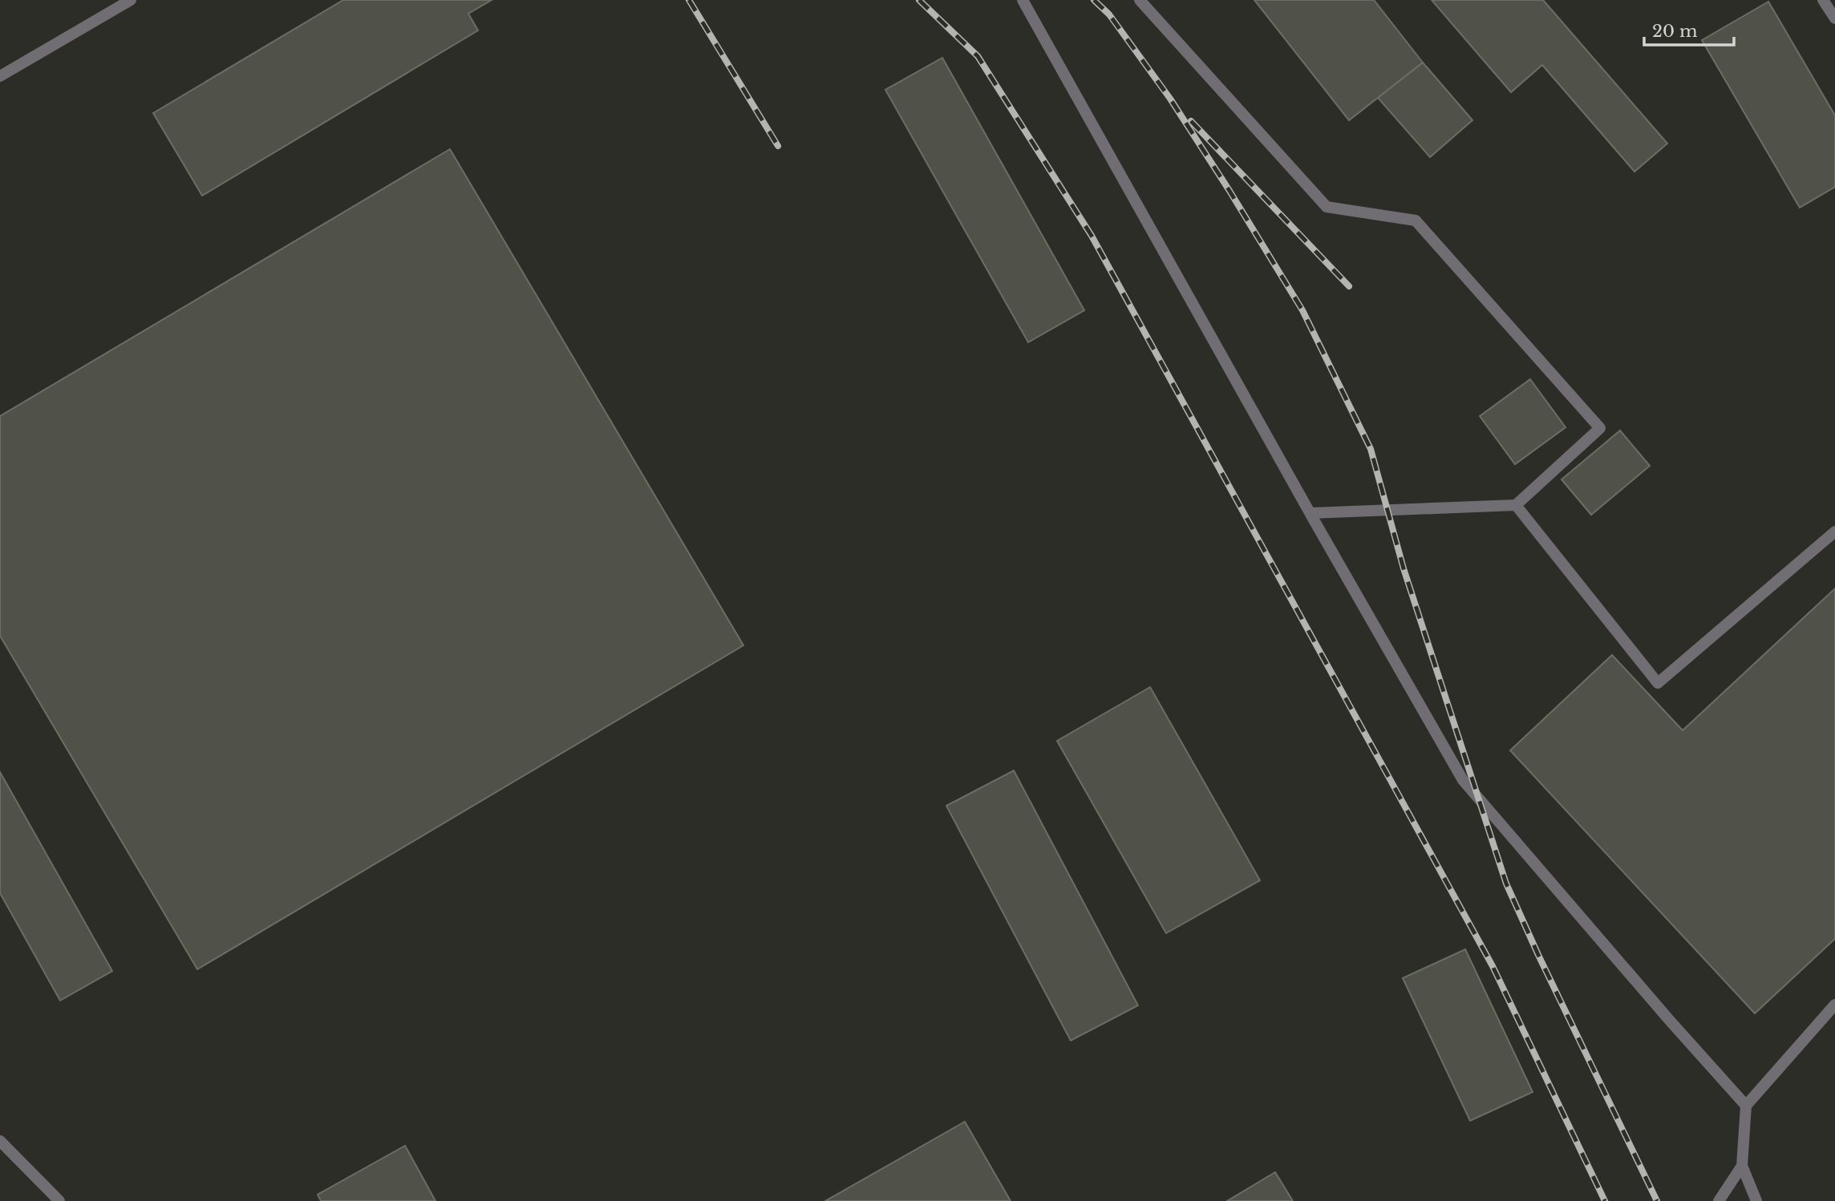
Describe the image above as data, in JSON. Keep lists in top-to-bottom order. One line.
{"scale_bar":"20 m"}
